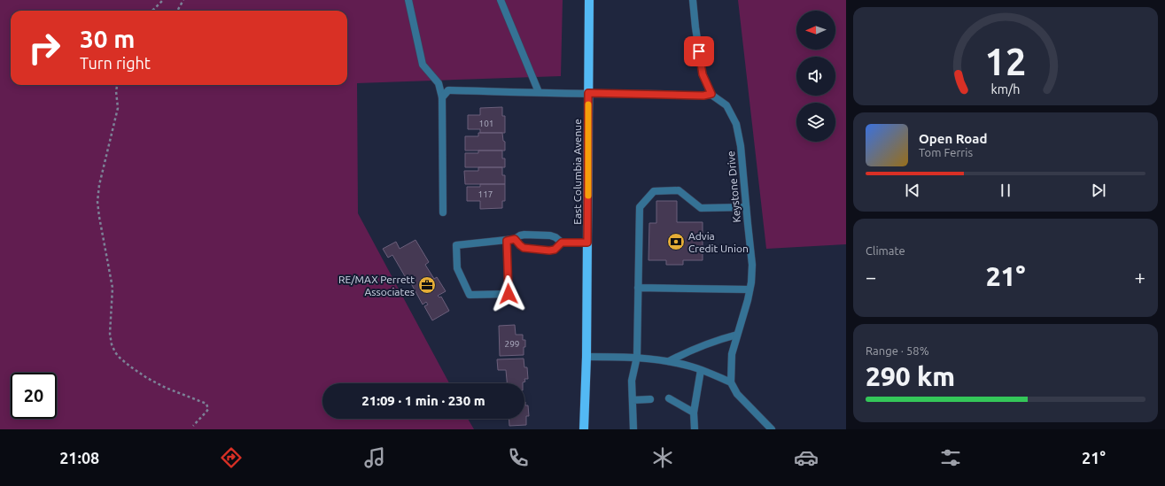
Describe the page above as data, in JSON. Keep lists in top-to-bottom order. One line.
{"streets":{"main road":["East Columbia Avenue"],"street":["Keystone Drive"]},"places":{"bank":["Advia Credit Union"],"office":["RE/MAX Perrett Associates"]},"house_numbers":["101","117","299"],"north":"left","page":{"turn":["30 m","Turn right"],"song":["Open Road","Tom Ferris"],"tile":["Climate",["Range · 58%","290 km"]],"heat":["−","21°","+"],"limit":"20","trip":"21:09 · 1 min · 230 m","tabs":["21:08","21°"],"gauge":["12","km/h"]}}
